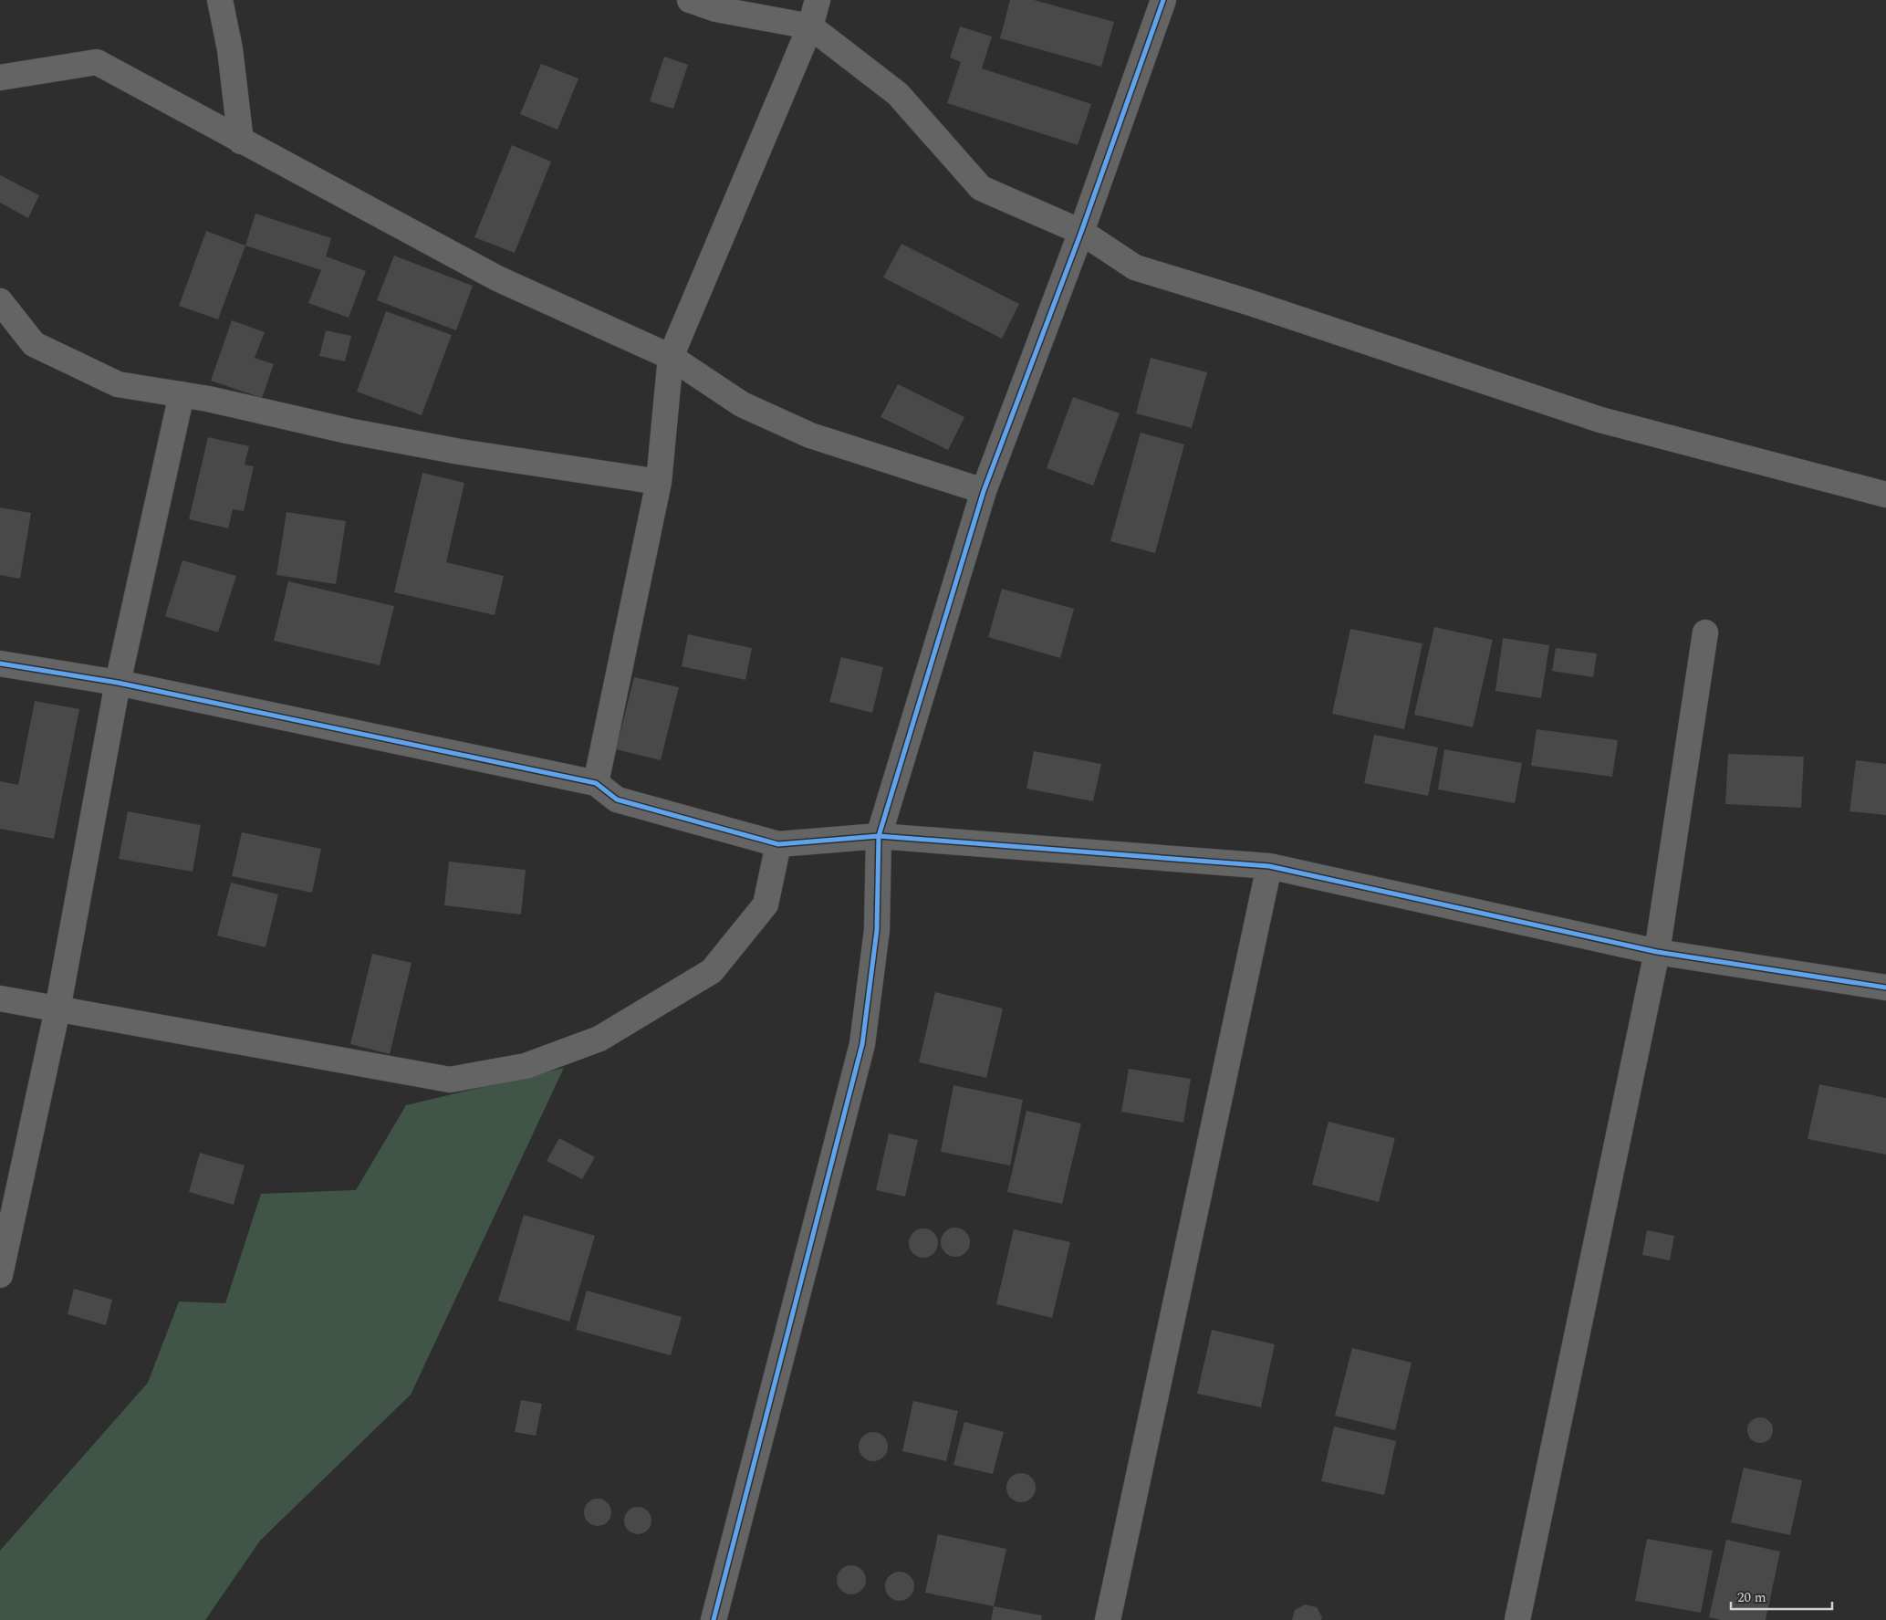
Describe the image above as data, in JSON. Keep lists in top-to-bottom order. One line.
{"scale_bar":"20 m"}
